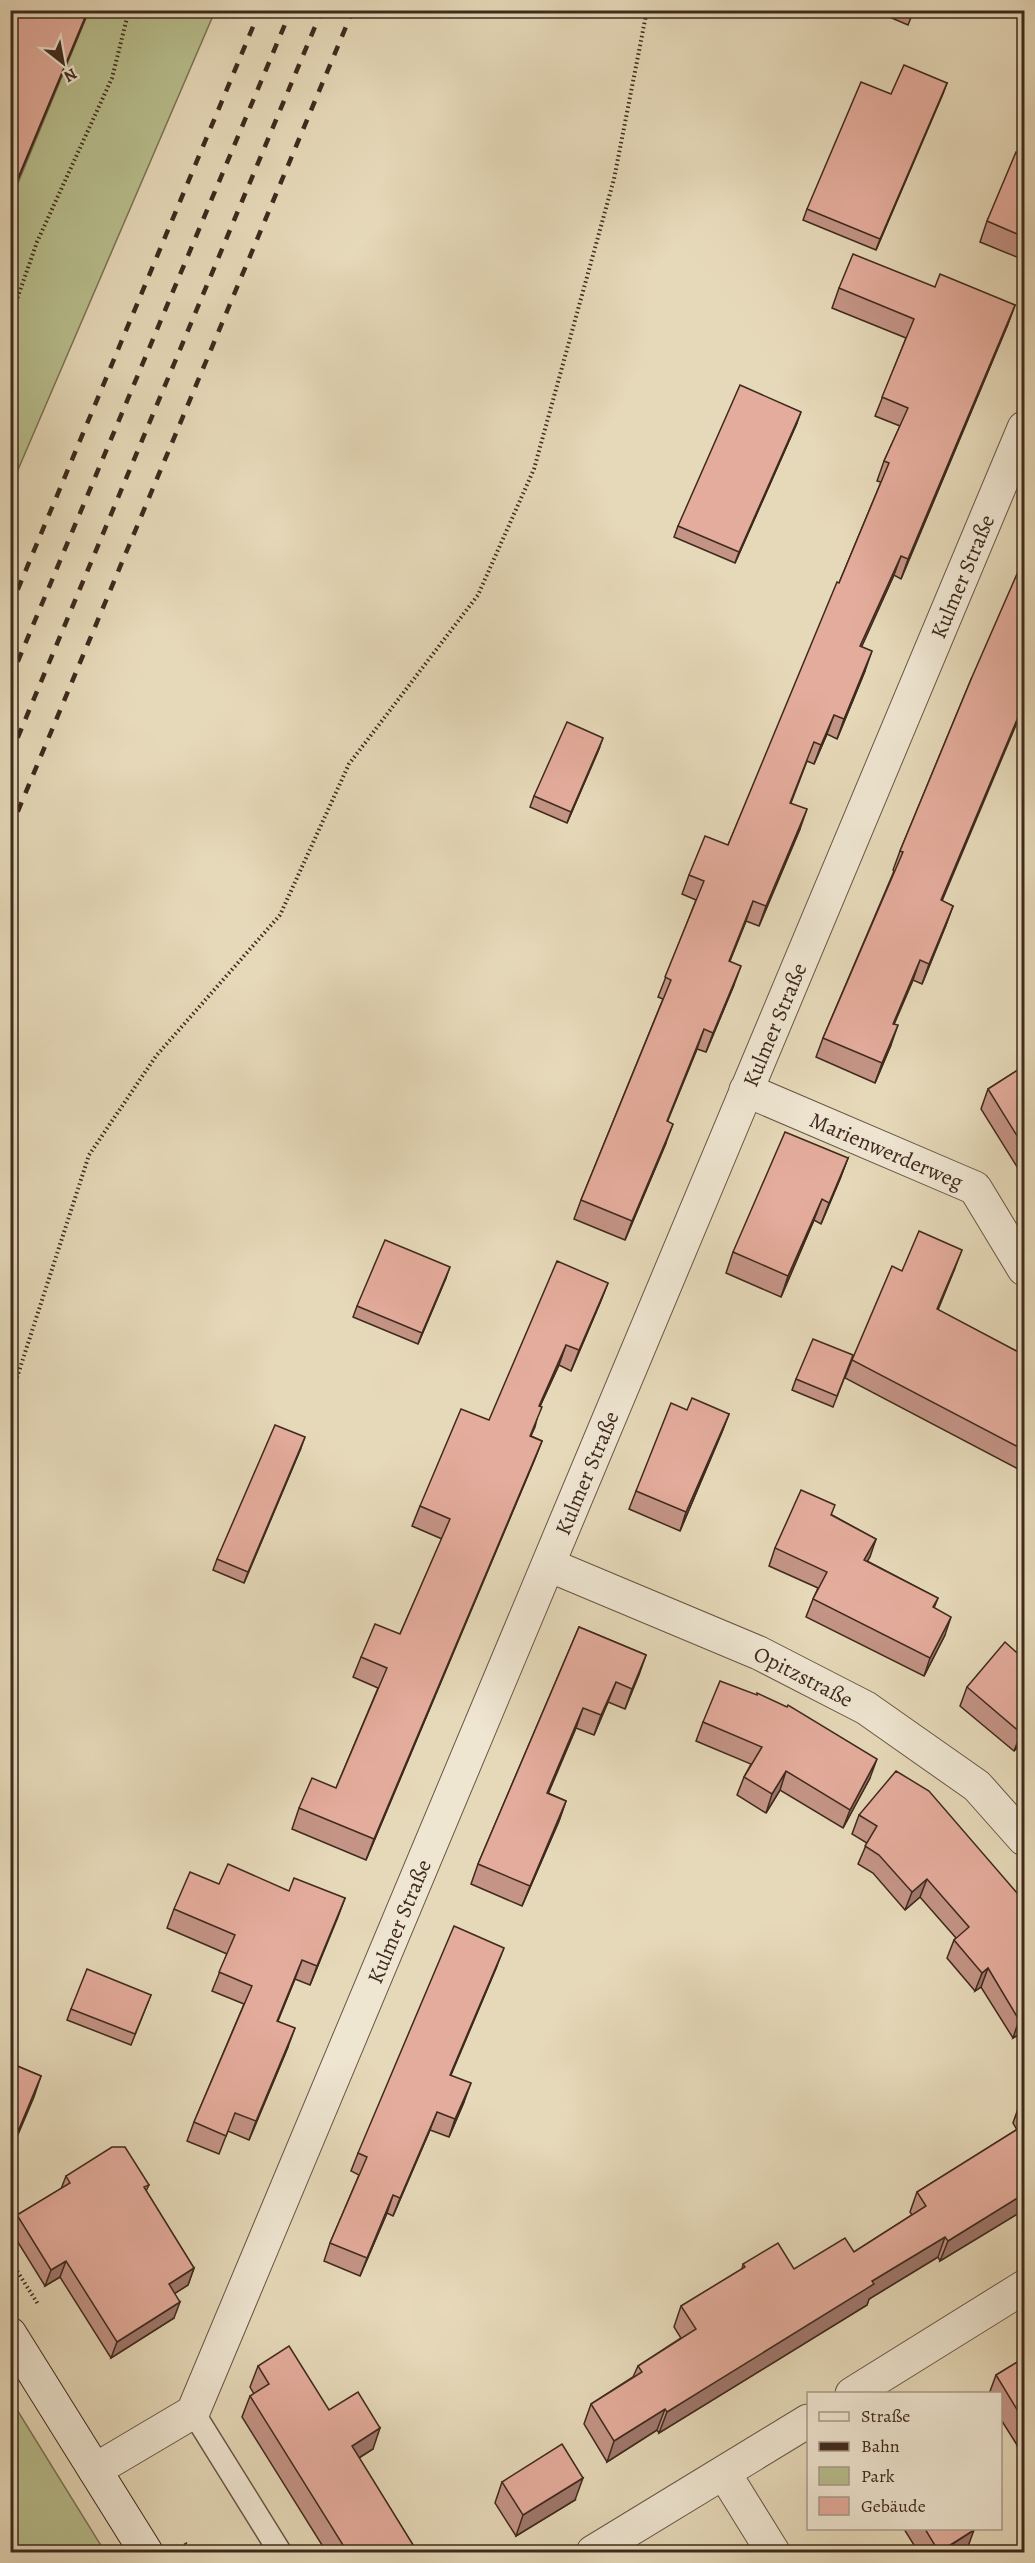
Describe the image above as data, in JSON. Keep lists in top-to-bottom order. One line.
{"streets":{"street":["Kulmer Straße","Marienwerderweg","Opitzstraße"]},"crossings":[["Kulmer Straße","Marienwerderweg"],["Kulmer Straße","Opitzstraße"]],"legend":["Straße","Bahn","Park","Gebäude"],"north":"bottom right"}
